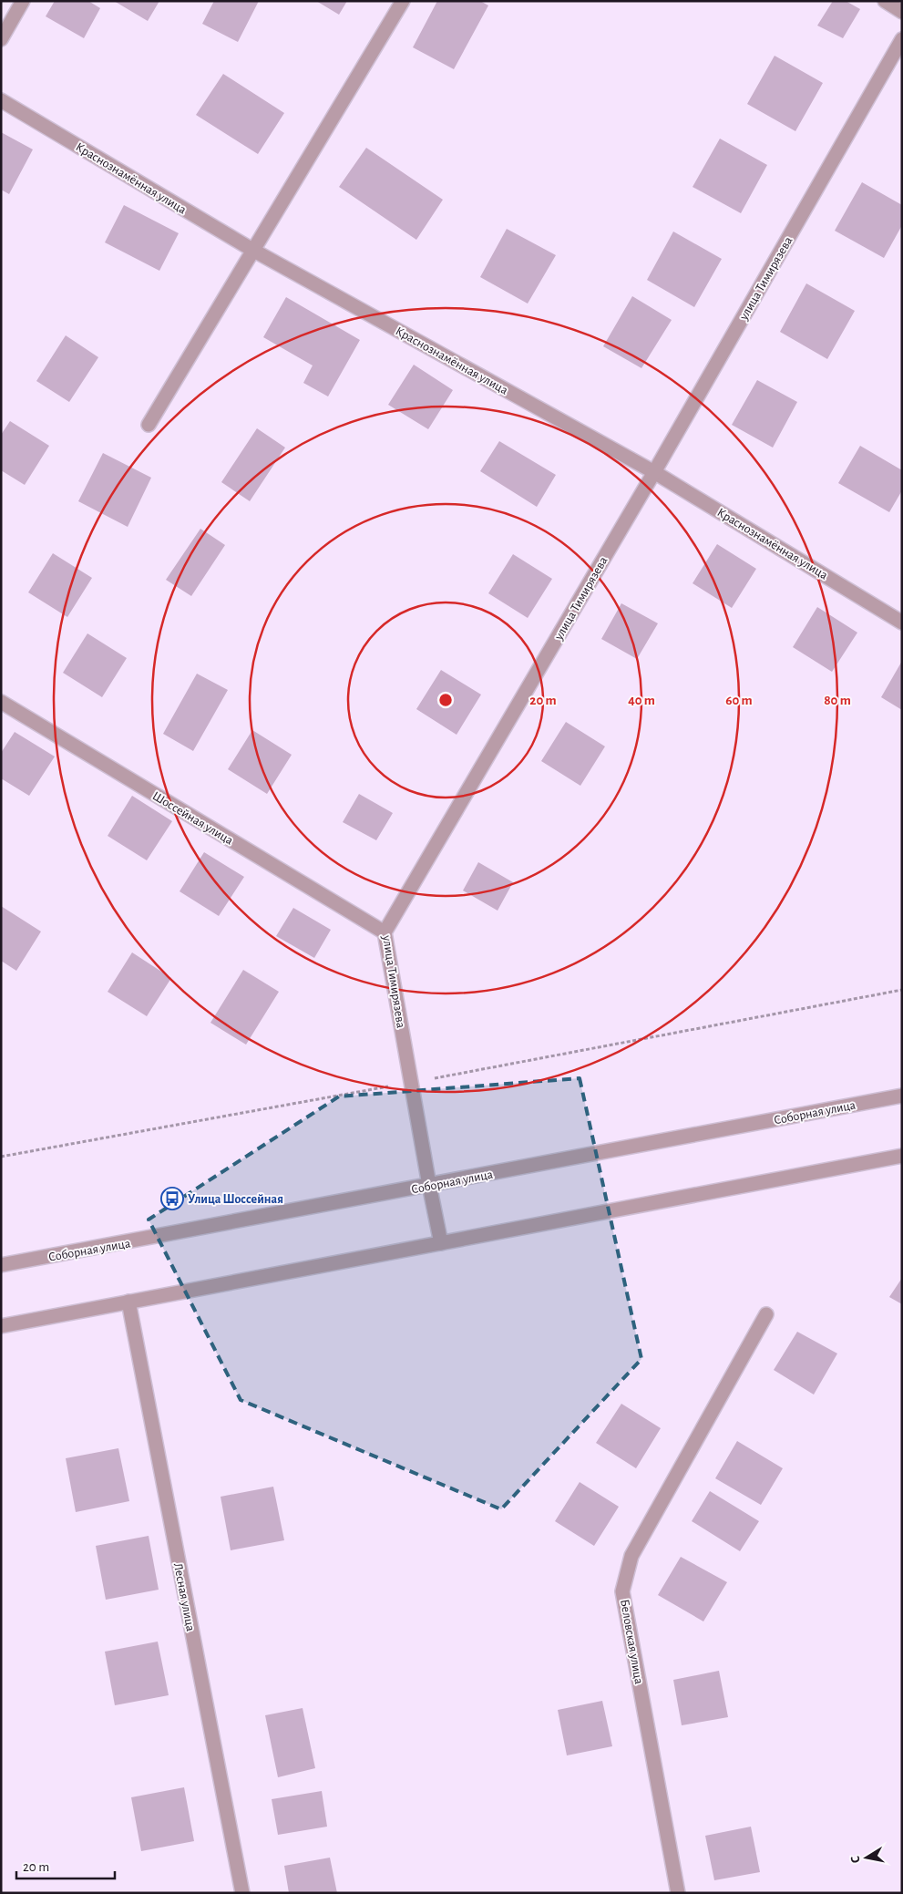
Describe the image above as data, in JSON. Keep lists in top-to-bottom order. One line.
{"streets":{"street":["Краснознамённая улица","улица Тимирязева","Шоссейная улица","Соборная улица","Лесная улица","Беловская улица"]},"crossings":[["Краснознамённая улица","улица Тимирязева"],["улица Тимирязева","Шоссейная улица"],["улица Тимирязева","Соборная улица"]],"places":{"bus stop":["Улица Шоссейная"]},"scale_bar":"20 m","north":"left","rings":["20 m","40 m","60 m","80 m"]}
